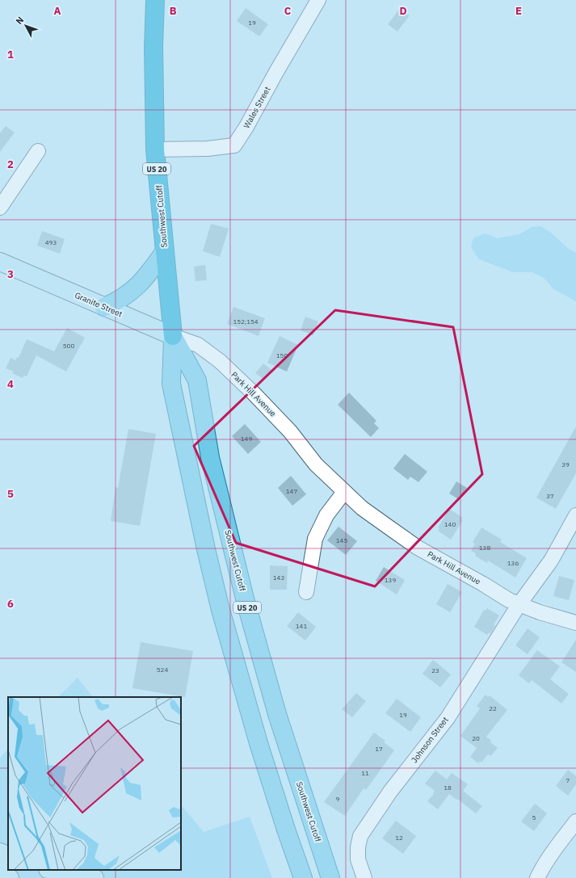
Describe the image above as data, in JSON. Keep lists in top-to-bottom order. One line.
{"streets":{"highway":["US 20","Southwest Cutoff"],"street":["Wales Street","Granite Street","Park Hill Avenue","Johnson Street"]},"crossings":[["Wales Street","Southwest Cutoff"],["Southwest Cutoff","Granite Street"],["Granite Street","Park Hill Avenue"],["Park Hill Avenue","Johnson Street"]],"house_numbers":["19","493","152;154","500","150","149","39","147","37","140","145","138","136","143","139","141","524","23","22","19","20","17","11","7","18","9","5","12"],"north":"top left","grid":{"columns":["A","B","C","D","E"],"rows":["1","2","3","4","5","6"]}}
